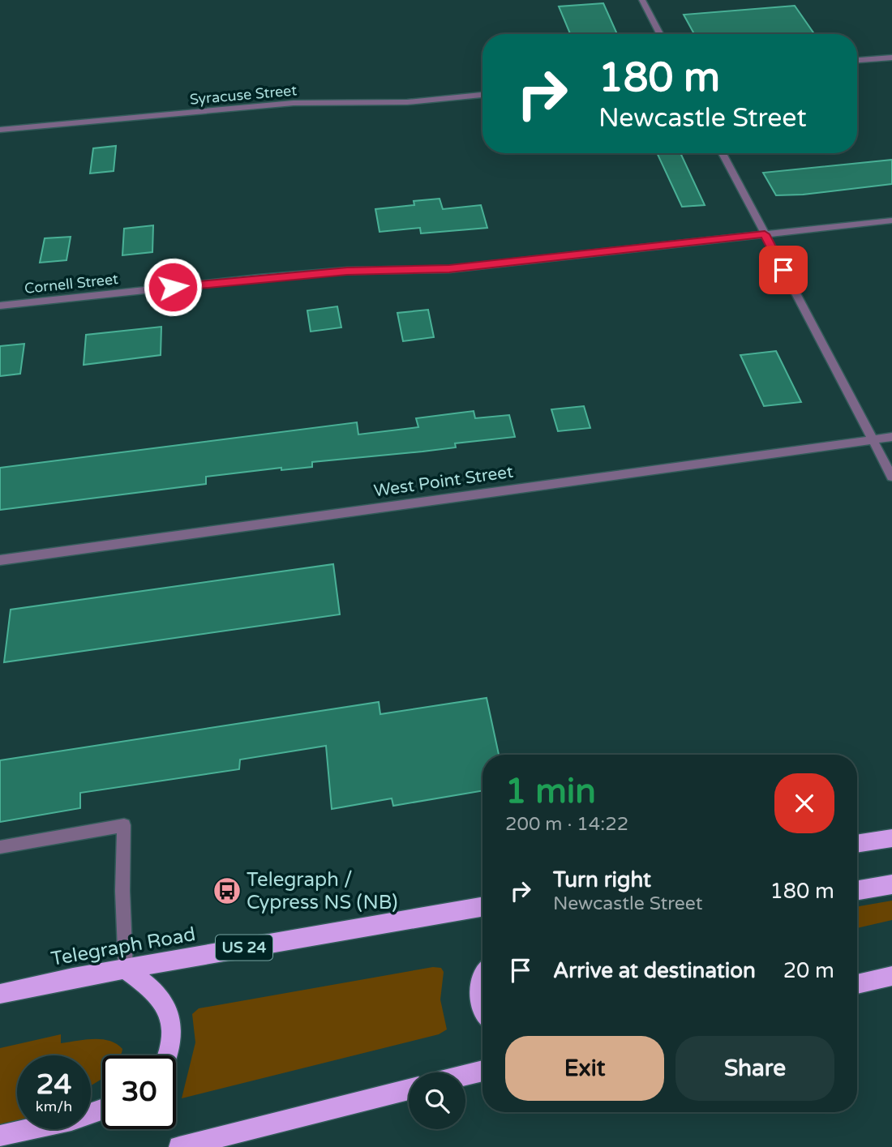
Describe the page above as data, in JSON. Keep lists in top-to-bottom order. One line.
{"streets":{"highway":["Telegraph Road","US 24"],"street":["Syracuse Street","Cornell Street","West Point Street"]},"places":{"bus stop":["Telegraph / Cypress NS (NB)"]},"page":{"turn":["180 m","Newcastle Street"],"heading":["1 min","200 m · 14:22"],"list":[{"name":"Turn right","note":"Newcastle Street","value":"180 m"},{"name":"Arrive at destination","value":"20 m"}],"buttons":["Exit","Share"],"speed":"24 km/h","limit":"30"}}
